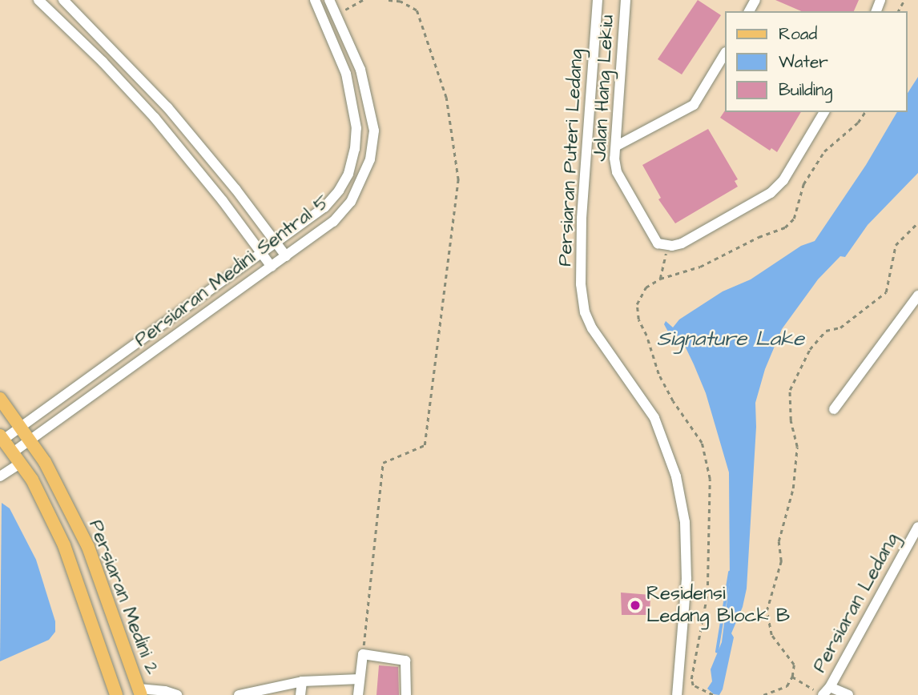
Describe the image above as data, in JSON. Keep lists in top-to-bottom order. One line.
{"streets":{"main road":["Persiaran Medini 2"],"street":["Jalan Hang Lekiu","Persiaran Puteri Ledang","Persiaran Medini Sentral 5","Persiaran Ledang"]},"crossings":[["Persiaran Medini Sentral 5","Persiaran Medini 2"]],"water":["Signature Lake"],"places":["Residensi Ledang Block B"],"legend":["Road","Water","Building"]}
